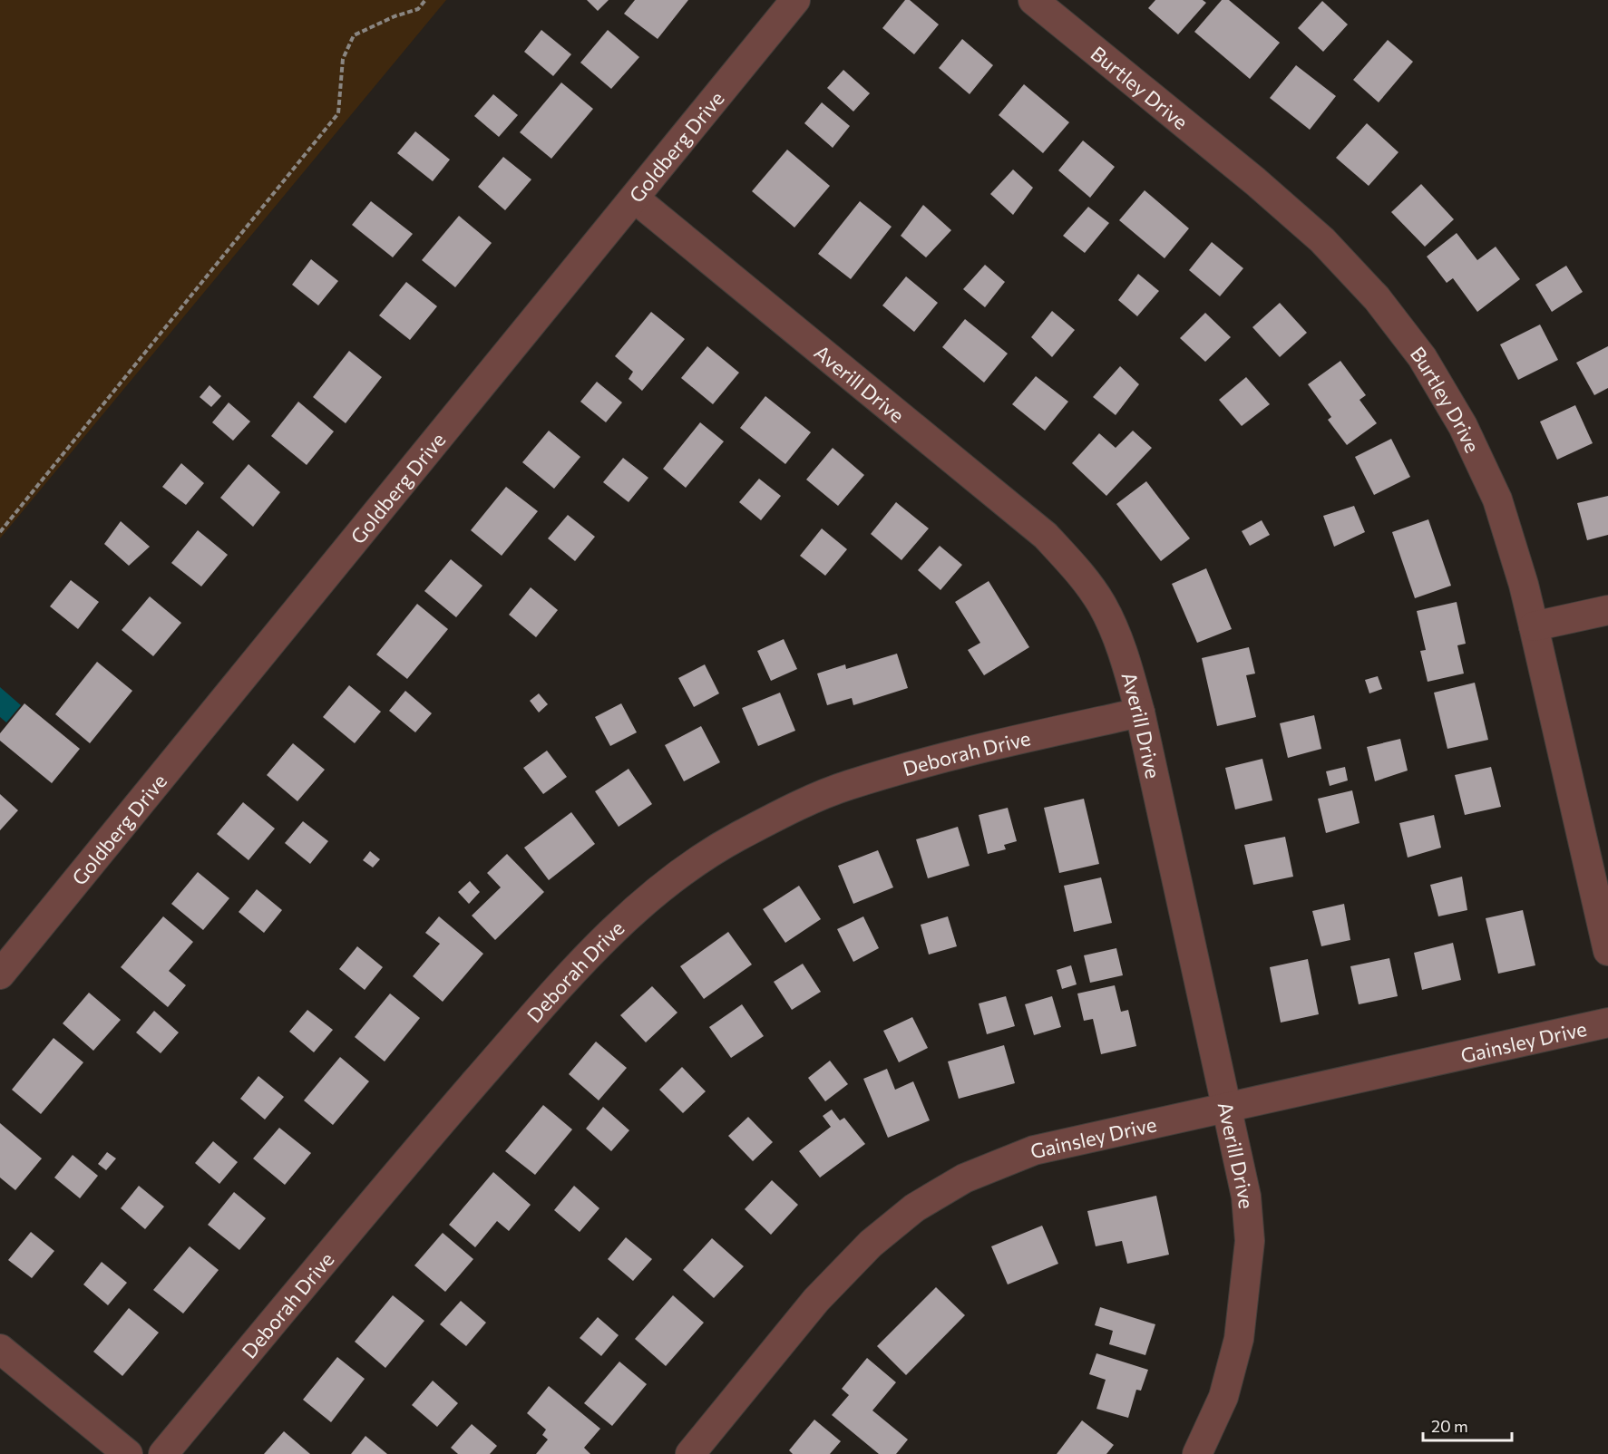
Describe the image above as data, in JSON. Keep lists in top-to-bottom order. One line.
{"streets":{"street":["Burtley Drive","Goldberg Drive","Averill Drive","Deborah Drive","Gainsley Drive"]},"crossings":[["Goldberg Drive","Averill Drive"],["Averill Drive","Deborah Drive"],["Averill Drive","Gainsley Drive"]],"scale_bar":"20 m"}
